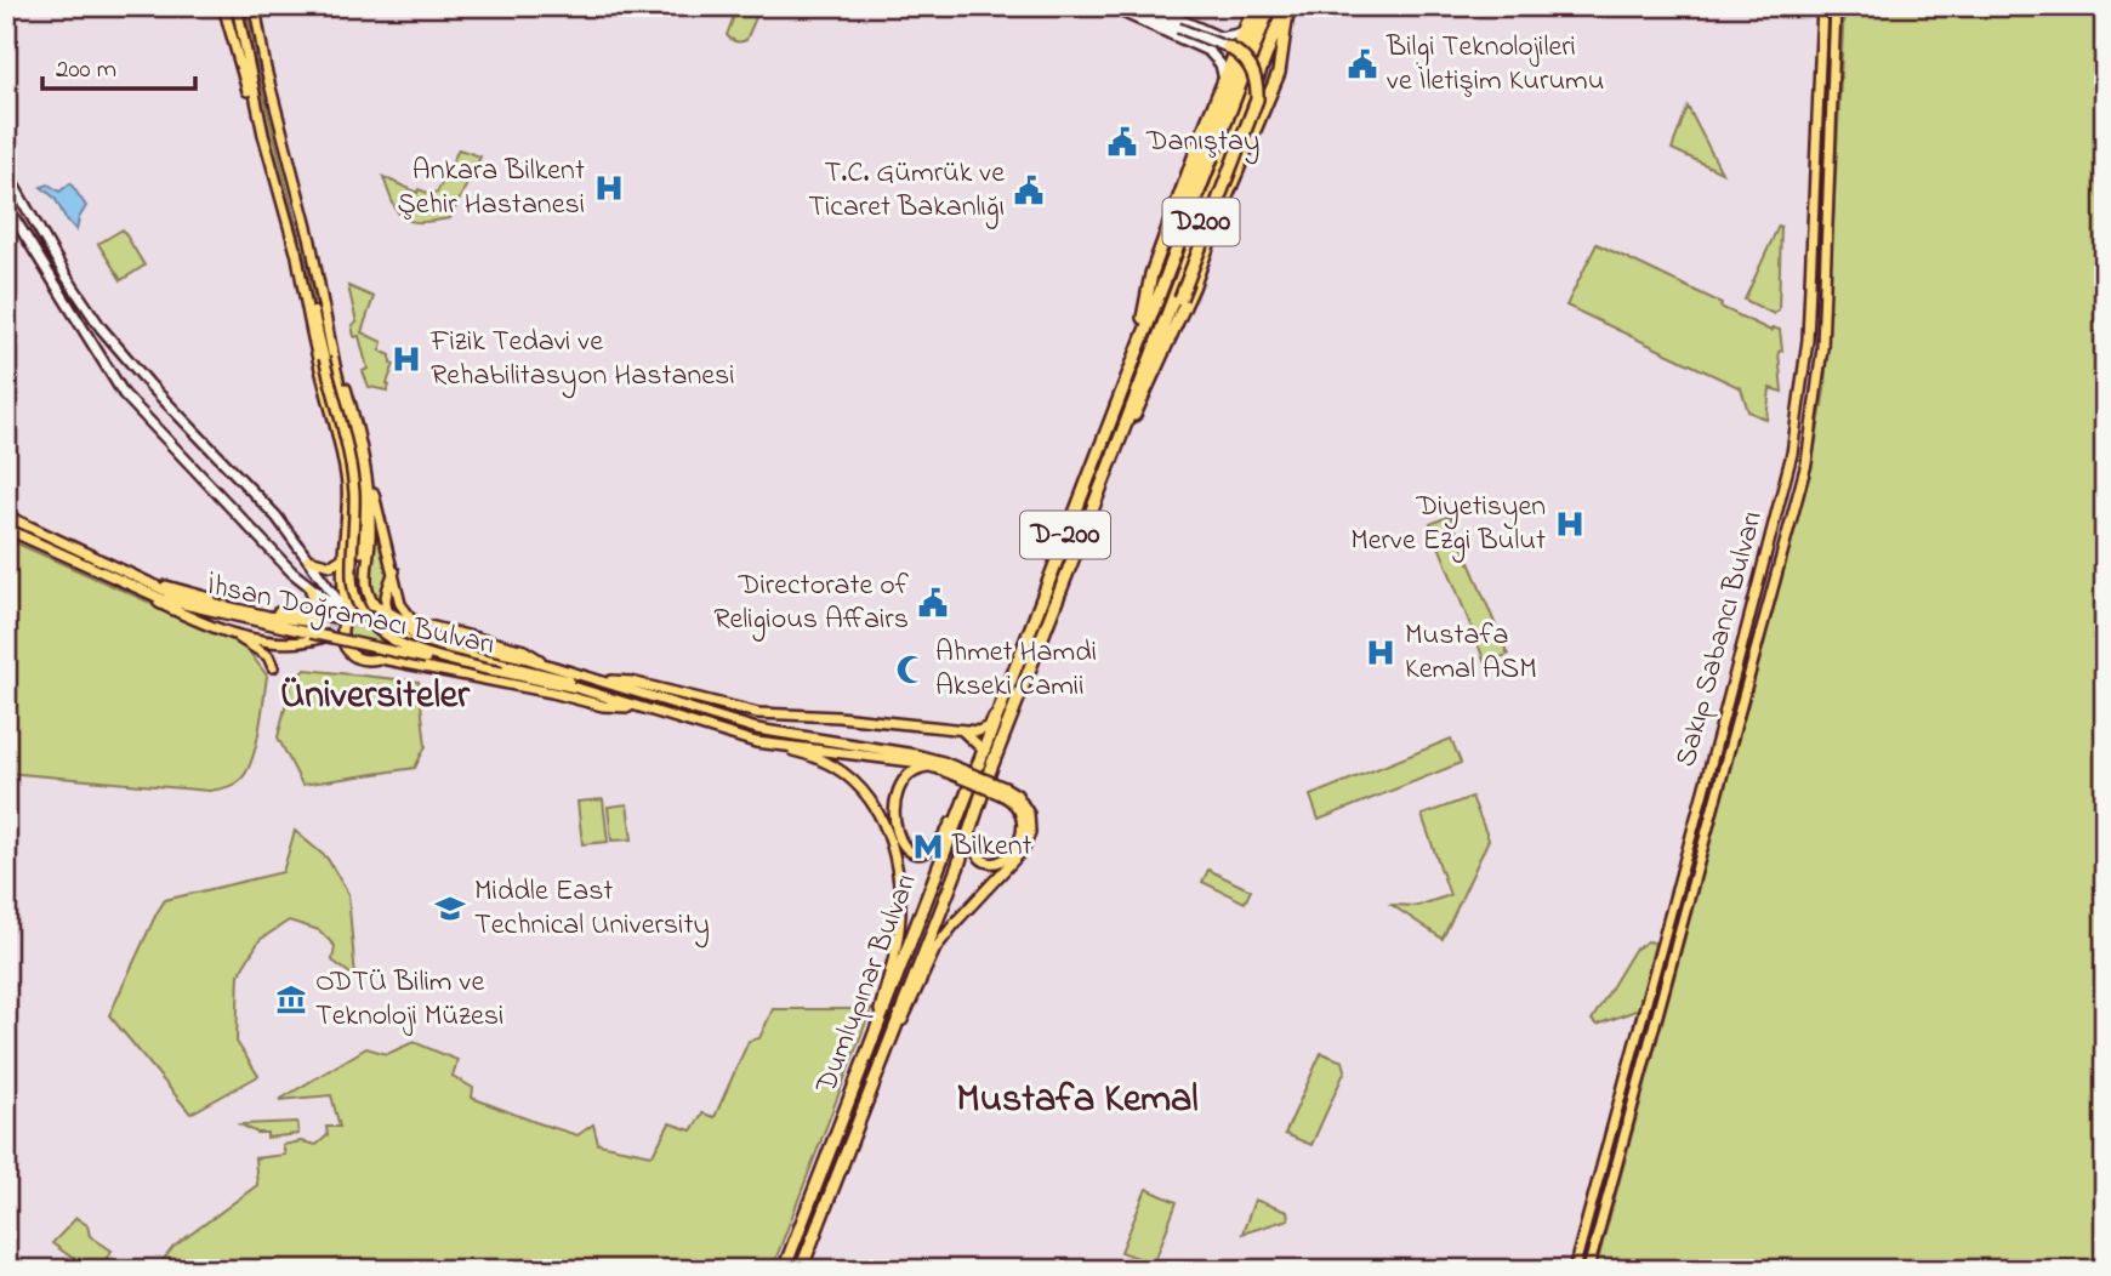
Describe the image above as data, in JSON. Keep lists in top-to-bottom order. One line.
{"streets":{"highway":["D200","D-200","Dumlupınar Bulvarı"],"main road":["İhsan Doğramacı Bulvarı","Sakıp Sabancı Bulvarı"]},"districts":["Üniversiteler","Mustafa Kemal"],"places":{"public building":["Bilgi Teknolojileri ve İletişim Kurumu","Danıştay","T.C. Gümrük ve Ticaret Bakanlığı","Directorate of Religious Affairs"],"hospital":["Ankara Bilkent Şehir Hastanesi","Fizik Tedavi ve Rehabilitasyon Hastanesi","Diyetisyen Merve Ezgi Bulut","Mustafa Kemal ASM"],"mosque":["Ahmet Hamdi Akseki Camii"],"metro station":["Bilkent"],"school or university":["Middle East Technical University"],"museum":["ODTÜ Bilim ve Teknoloji Müzesi"]},"scale_bar":"200 m"}
